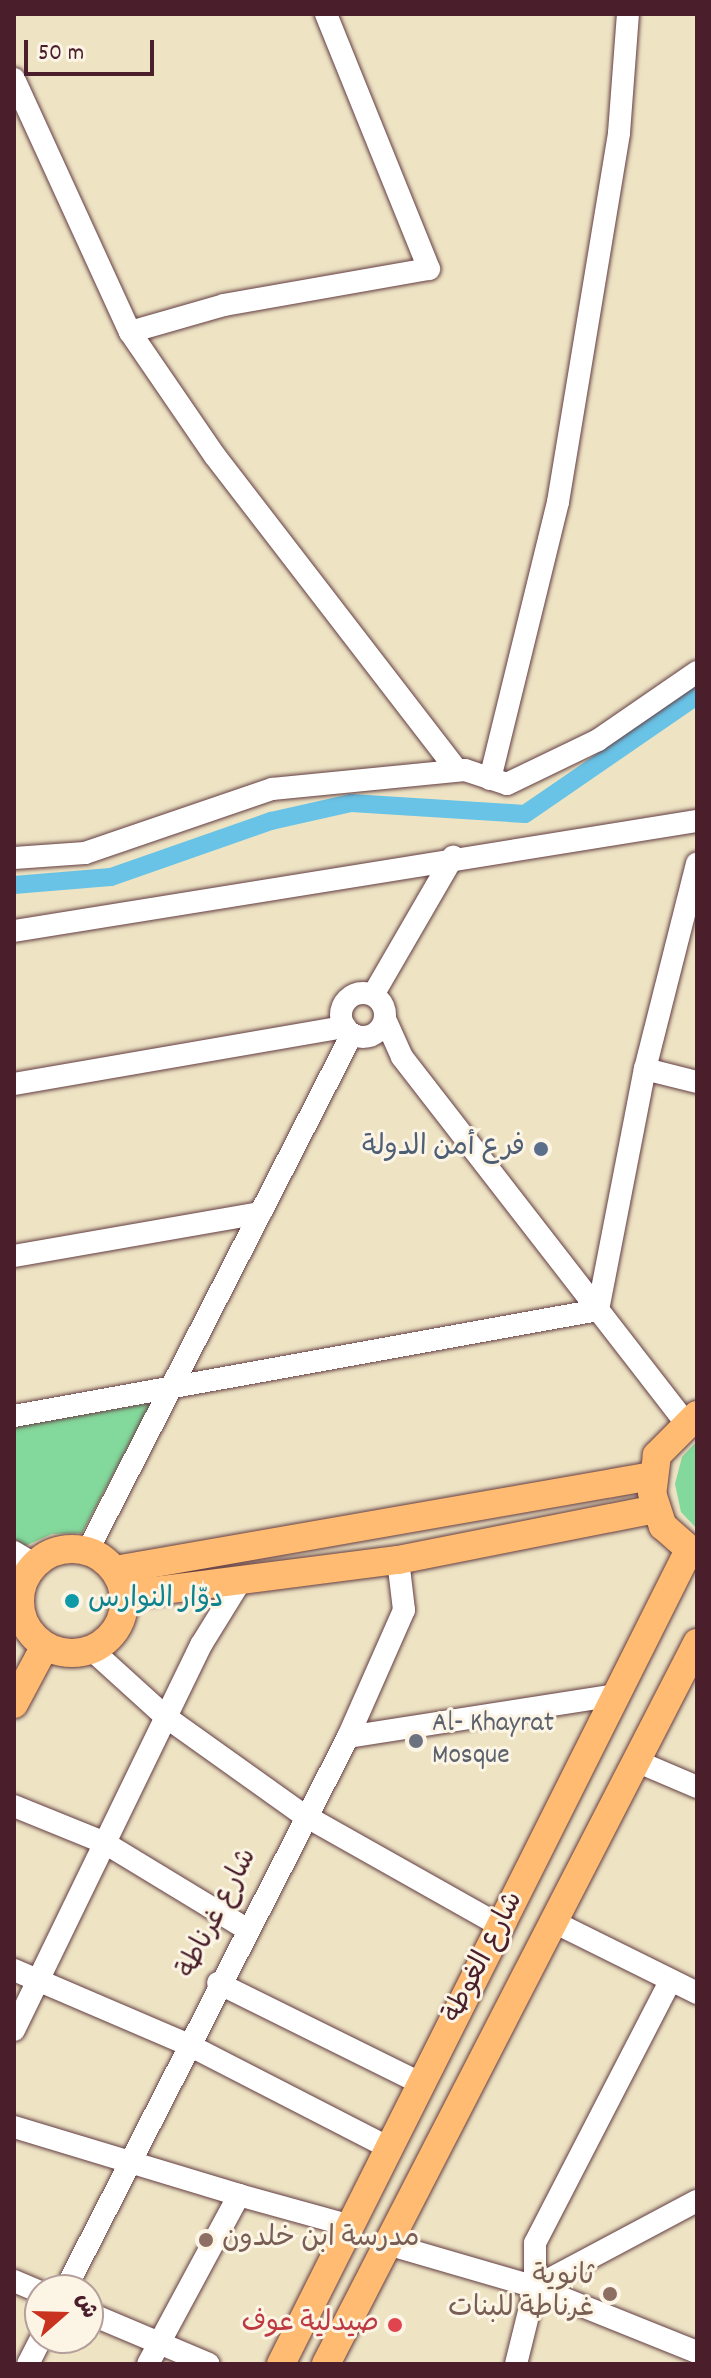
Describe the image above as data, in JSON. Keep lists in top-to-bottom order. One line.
{"streets":{"main road":["شارع الغوطة"],"street":["شارع غرناطة"]},"places":["فرع أمن الدولة","دوّار النوارس","Al- Khayrat Mosque","مدرسة ابن خلدون","ثانوية غرناطة للبنات","صيدلية عوف"],"scale_bar":"50 m","north":"right"}
